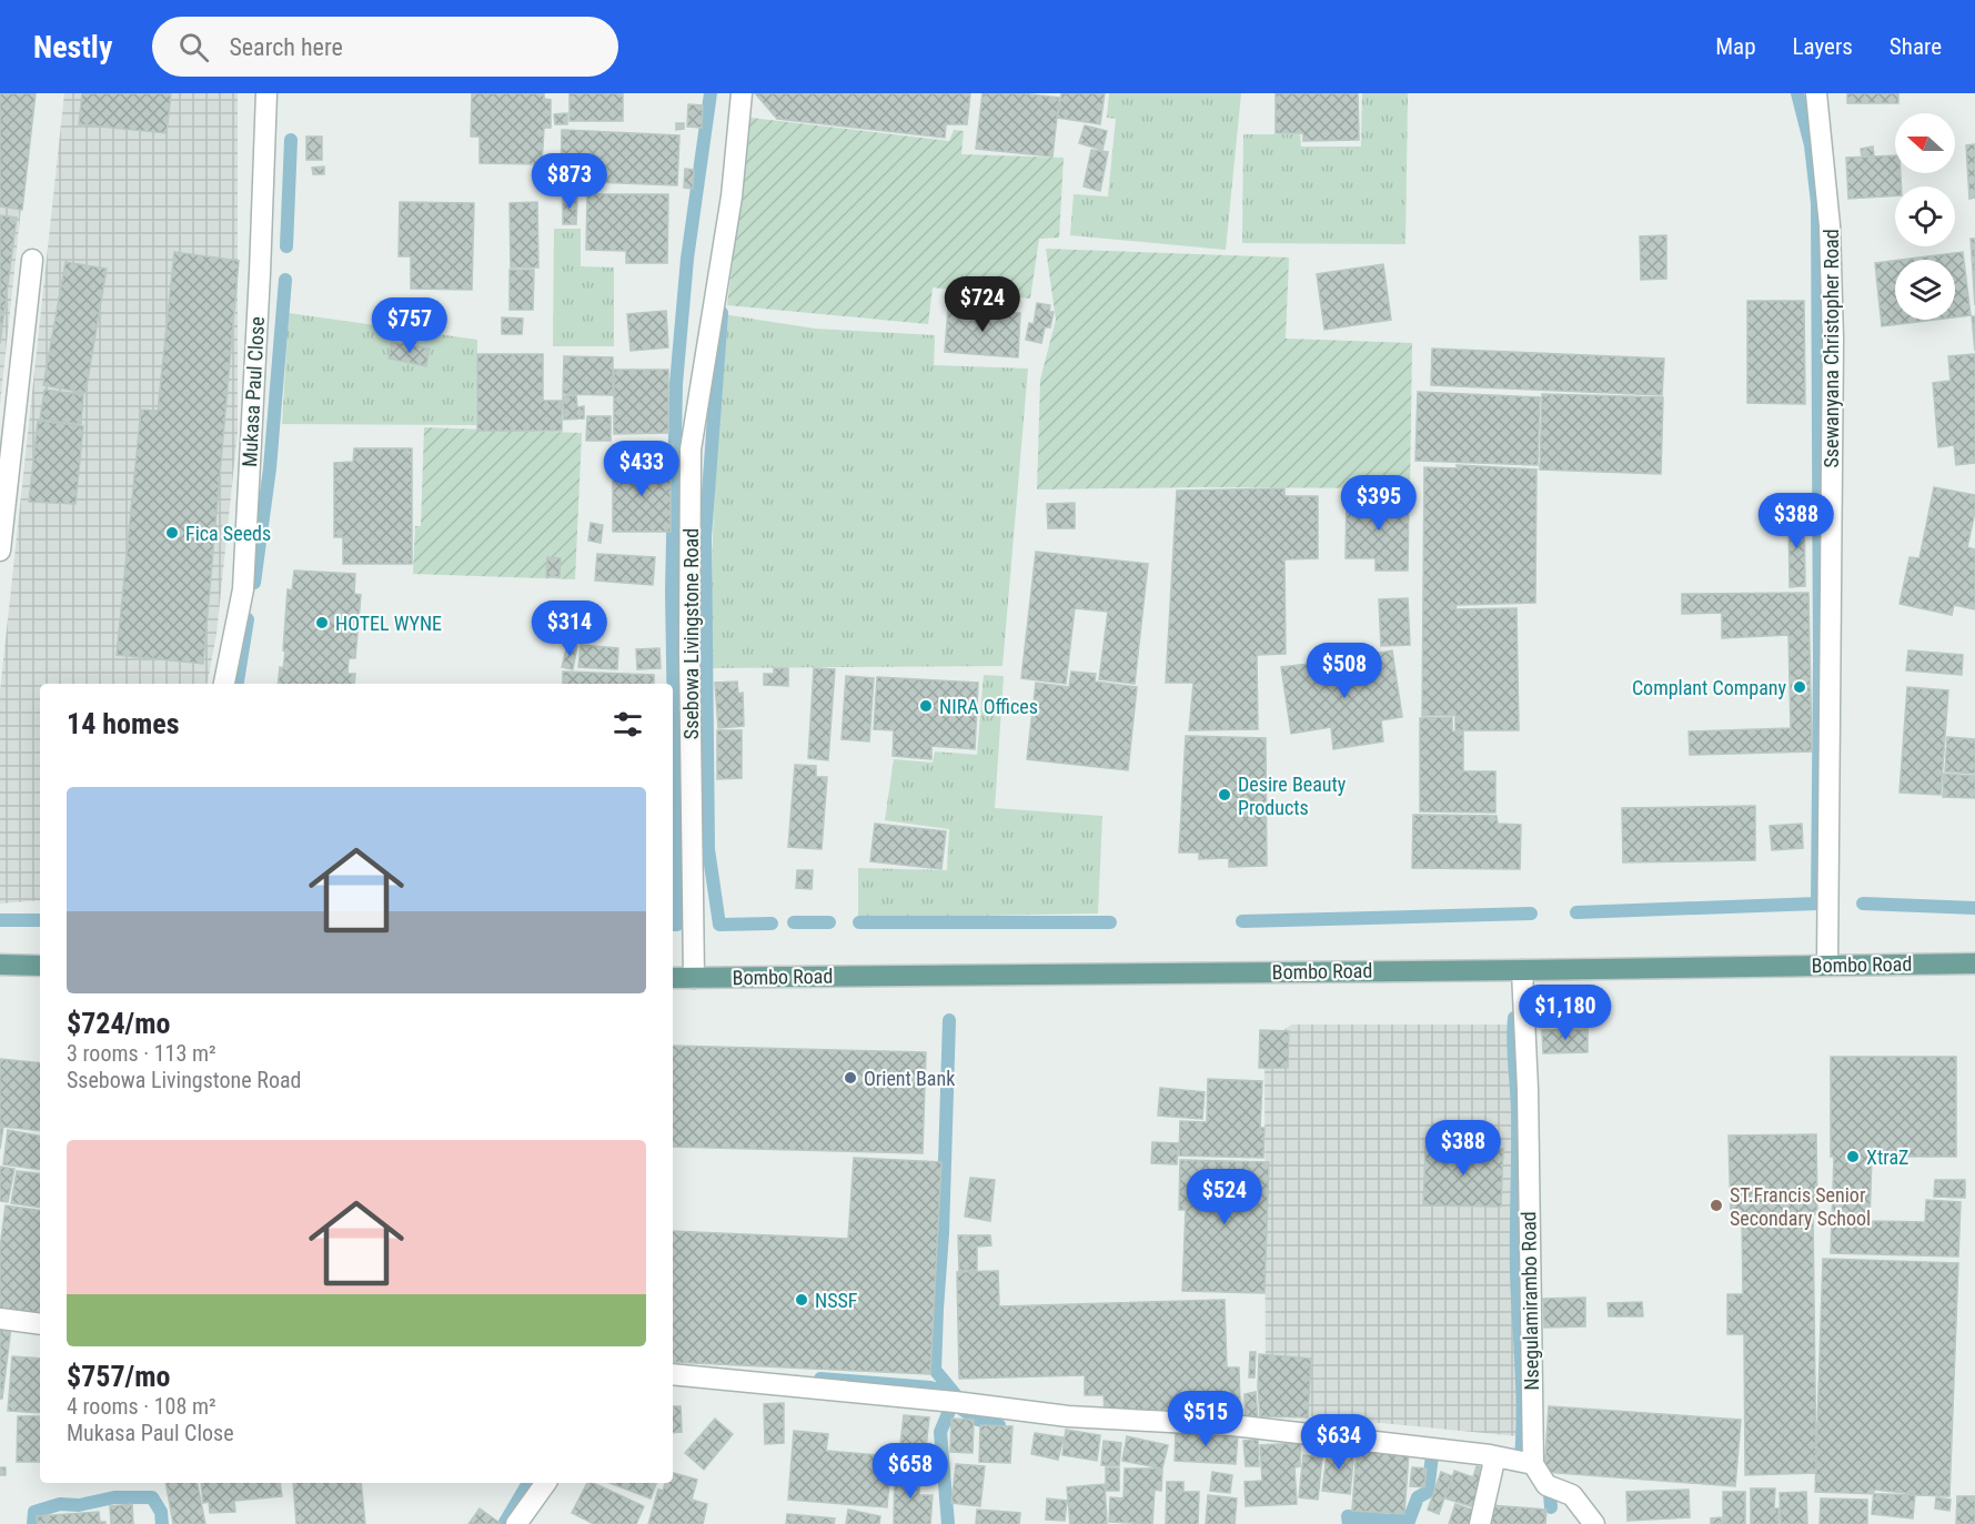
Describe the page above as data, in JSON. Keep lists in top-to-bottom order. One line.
{"streets":{"main road":["Bombo Road"],"street":["Ssewanyana Christopher Road","Mukasa Paul Close","Ssebowa Livingstone Road","Nsegulamirambo Road"]},"crossings":[["Ssewanyana Christopher Road","Bombo Road"],["Ssebowa Livingstone Road","Bombo Road"],["Bombo Road","Nsegulamirambo Road"]],"places":["Fica Seeds","HOTEL WYNE","Complant Company","NIRA Offices","Desire Beauty Products","Orient Bank","XtraZ","ST.Francis Senior Secondary School","NSSF"],"north":"left","page":{"header":"Nestly","search":"Search here","nav":["Map","Layers","Share"],"price":["$873","$724","$757","$433","$395","$388","$314","$508","$1,180","$388","$524","$515","$634","$658"],"heading":"14 homes","list":[{"name":"$724/mo","note":"3 rooms · 113 m² · Ssebowa Livingstone Road"},{"name":"$757/mo","note":"4 rooms · 108 m² · Mukasa Paul Close"}]}}
